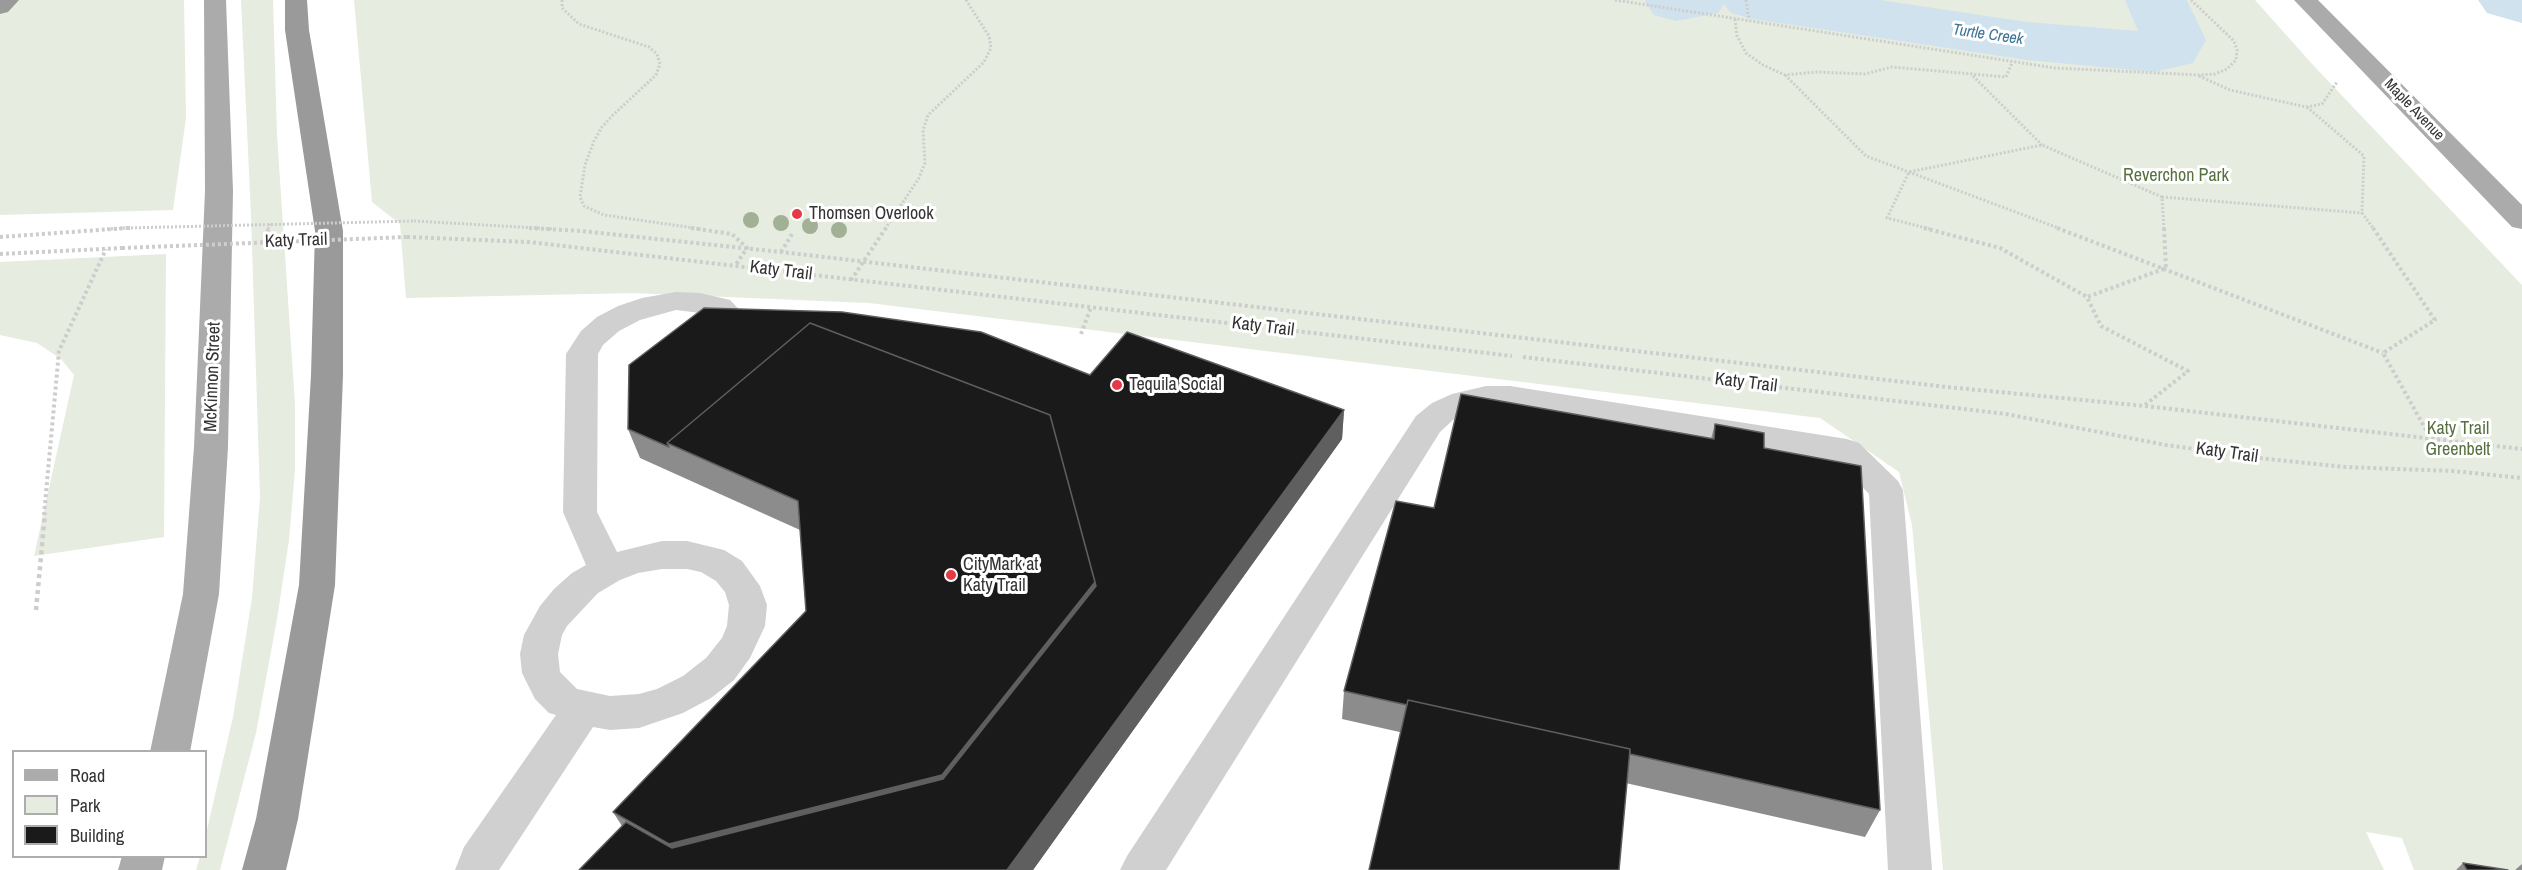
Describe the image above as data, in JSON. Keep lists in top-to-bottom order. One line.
{"streets":{"main road":["Maple Avenue","McKinnon Street"],"path":["Katy Trail"]},"water":["Turtle Creek"],"parks":["Reverchon Park","Katy Trail Greenbelt"],"places":["Thomsen Overlook","Tequila Social","CityMark at Katy Trail"],"legend":["Road","Park","Building"]}
